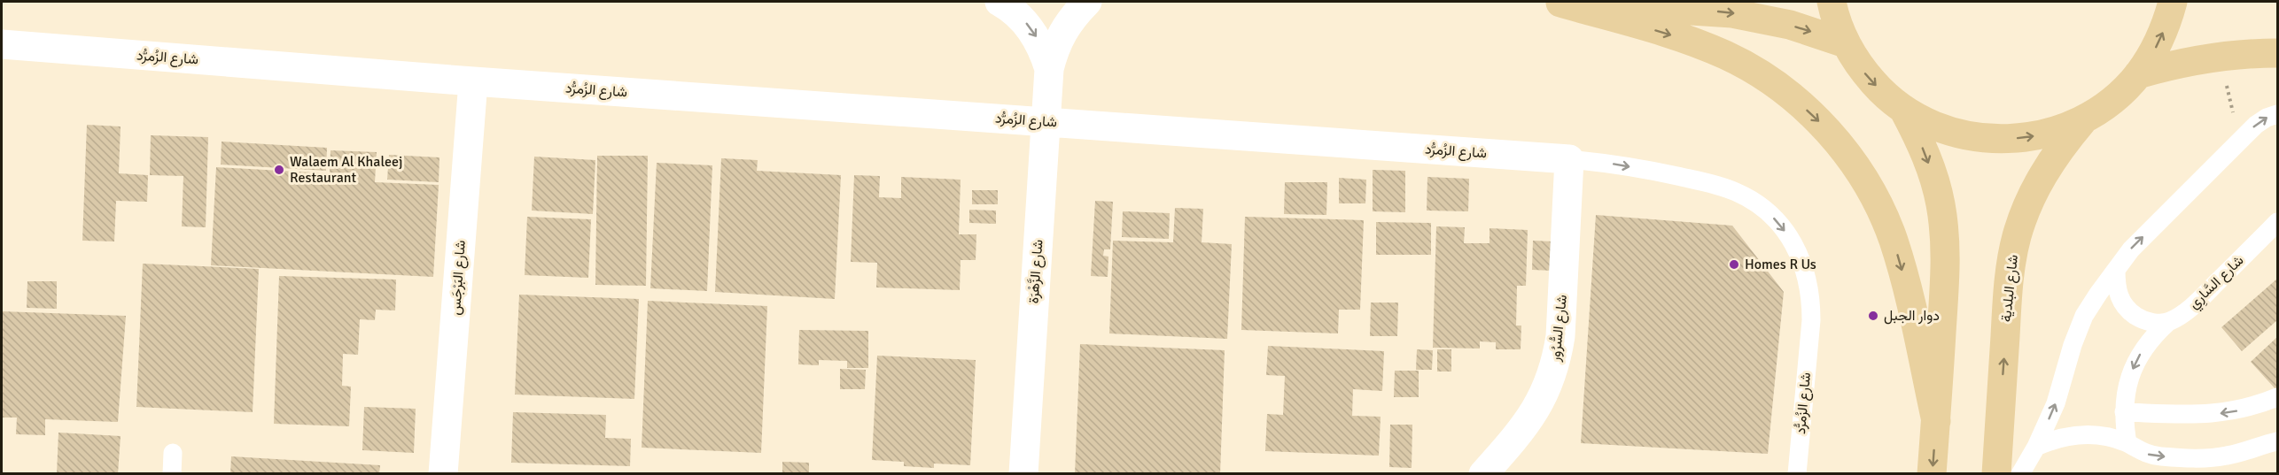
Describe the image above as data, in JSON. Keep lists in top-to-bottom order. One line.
{"streets":{"main road":["شارع البلدية"],"street":["شارع الزُمرُّد","شارع الزَّهْرَة","شارع البَرْجَس","شارع السُّرُور"],"lane":["شارع السَّارِي"]},"crossings":[["شارع الزُمرُّد","شارع الزَّهْرَة"],["شارع الزُمرُّد","شارع البَرْجَس"],["شارع الزُمرُّد","شارع السُّرُور"]],"places":["Walaem Al Khaleej Restaurant","Homes R Us","دوار الجبل"]}
